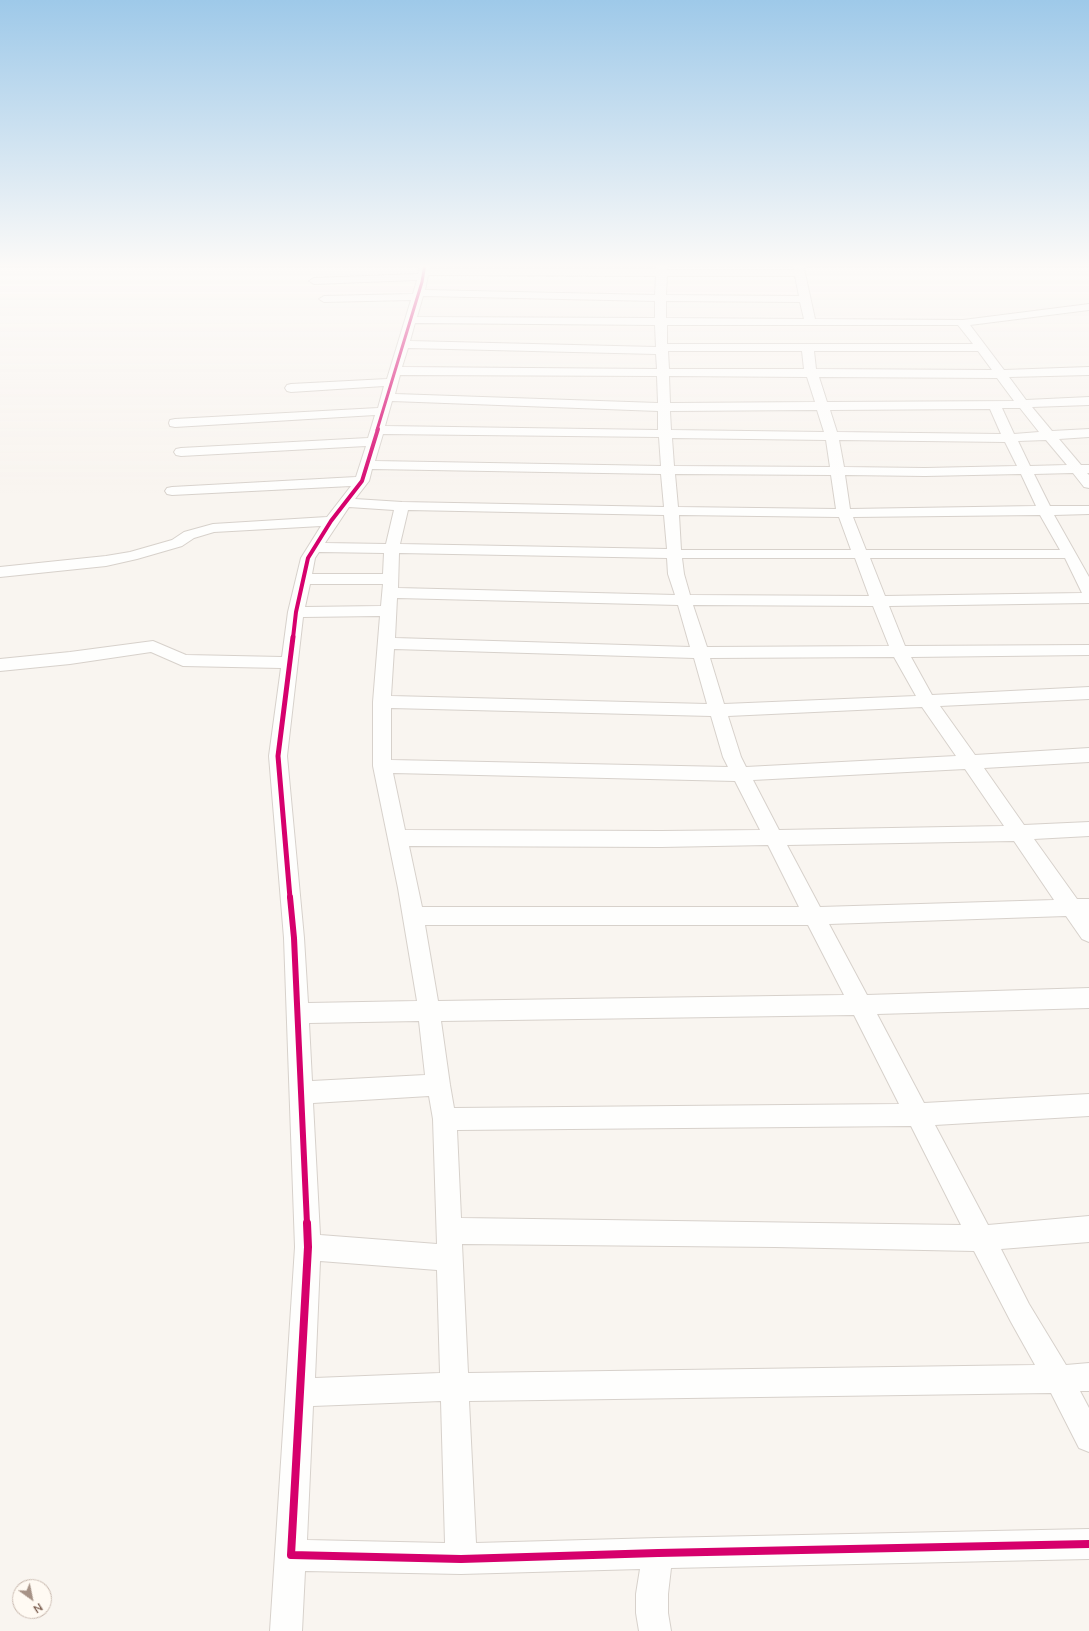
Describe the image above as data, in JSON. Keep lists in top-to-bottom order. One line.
{"north":"bottom right"}
